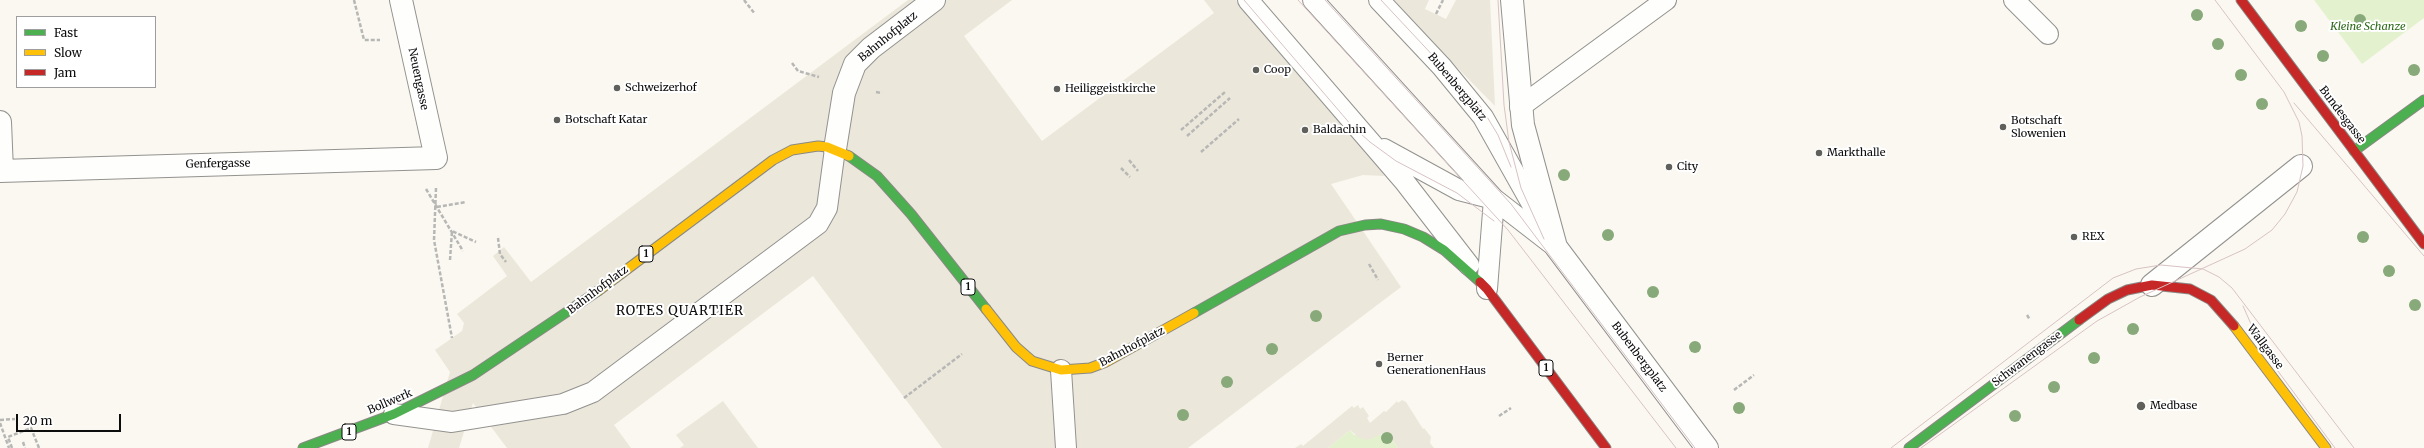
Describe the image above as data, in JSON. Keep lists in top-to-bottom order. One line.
{"streets":{"main road":["Bahnhofplatz","Bubenbergplatz","Bundesgasse","1","Wallgasse","Schwanengasse","Bollwerk"],"street":["Neuengasse","Genfergasse"]},"crossings":[["Bahnhofplatz","Bubenbergplatz"],["Bahnhofplatz","Bollwerk"],["Neuengasse","Genfergasse"],["Wallgasse","Schwanengasse"]],"districts":["ROTES QUARTIER"],"parks":["Kleine Schanze"],"places":["Coop","Schweizerhof","Heiliggeistkirche","Botschaft Katar","Botschaft Slowenien","Baldachin","Markthalle","City","REX","Berner GenerationenHaus","Medbase"],"legend":["Fast","Slow","Jam"],"scale_bar":"20 m"}
